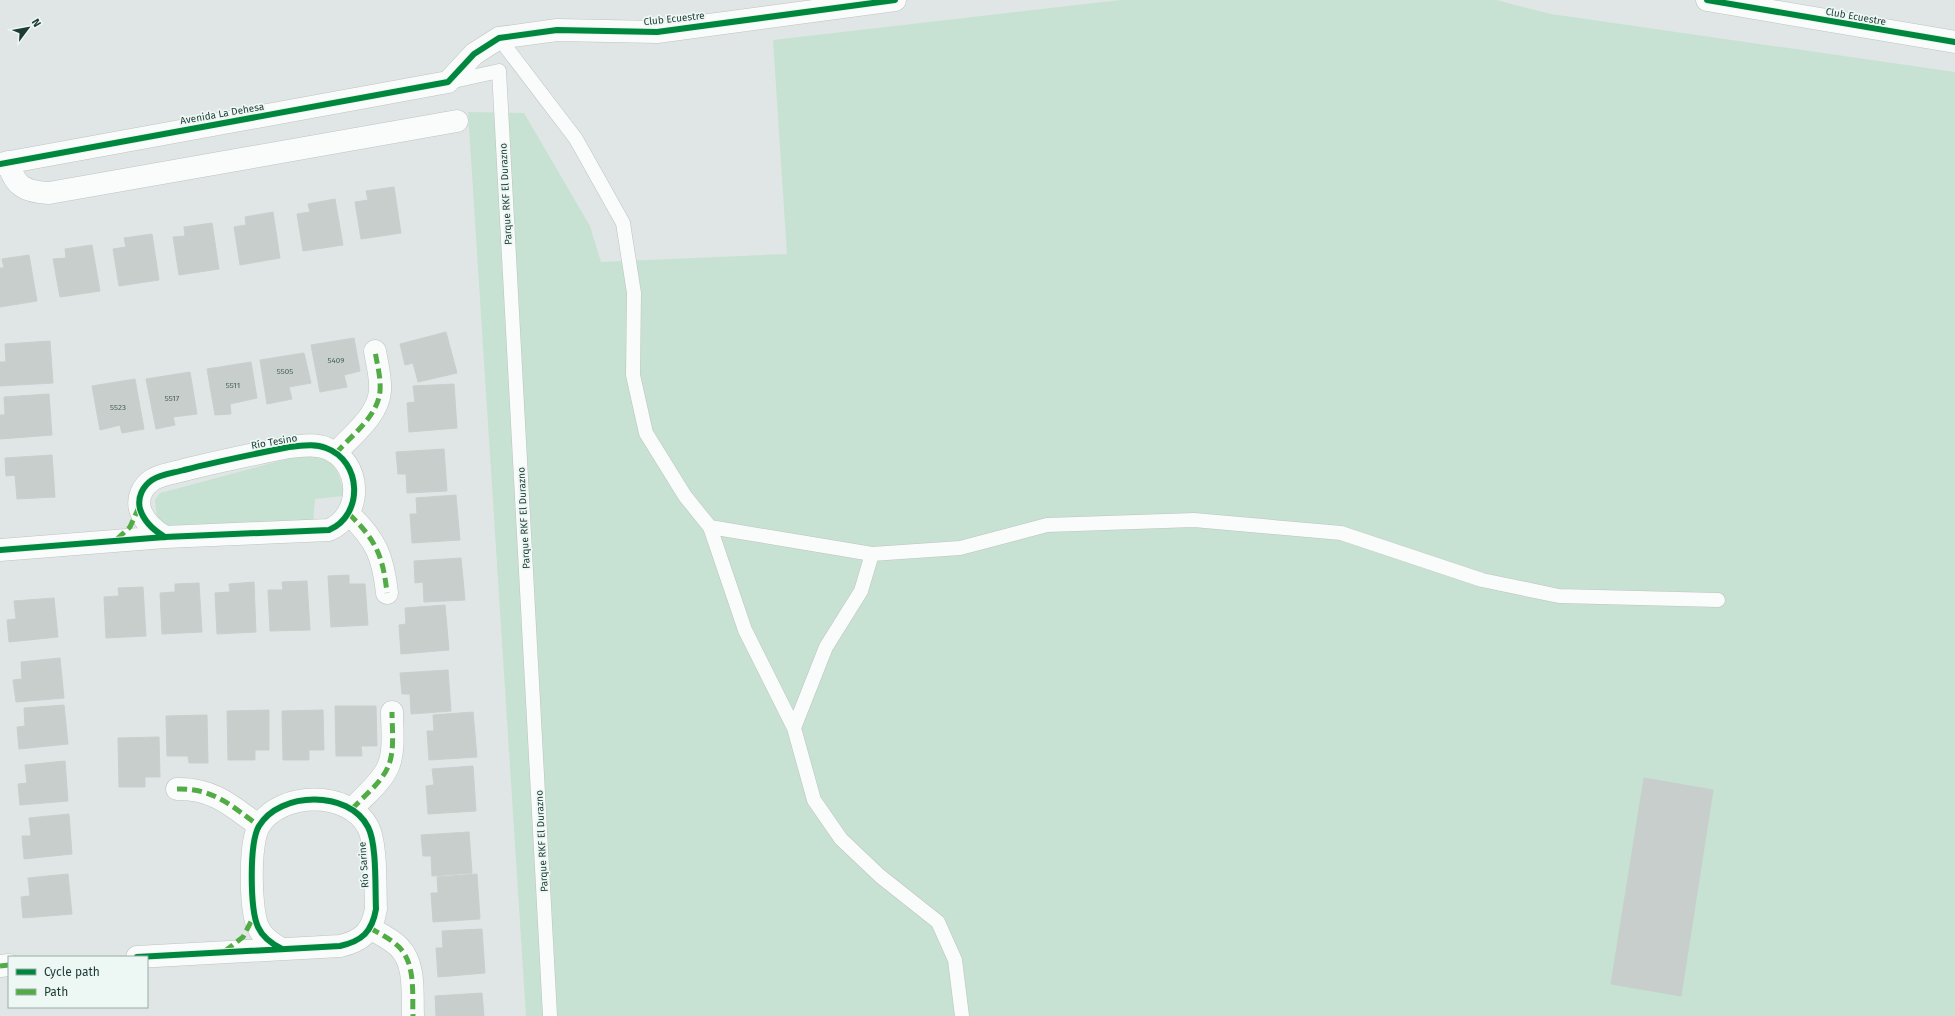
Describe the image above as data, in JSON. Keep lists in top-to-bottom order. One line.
{"streets":{"street":["Club Ecuestre","Avenida La Dehesa","Río Tesino","Río Sarine"],"lane":["Parque RKF El Durazno"]},"crossings":[["Club Ecuestre","Avenida La Dehesa"],["Club Ecuestre","Parque RKF El Durazno"],["Avenida La Dehesa","Parque RKF El Durazno"]],"house_numbers":["5409","5505","5511","5517","5523"],"legend":["Cycle path","Path"],"north":"top right"}
